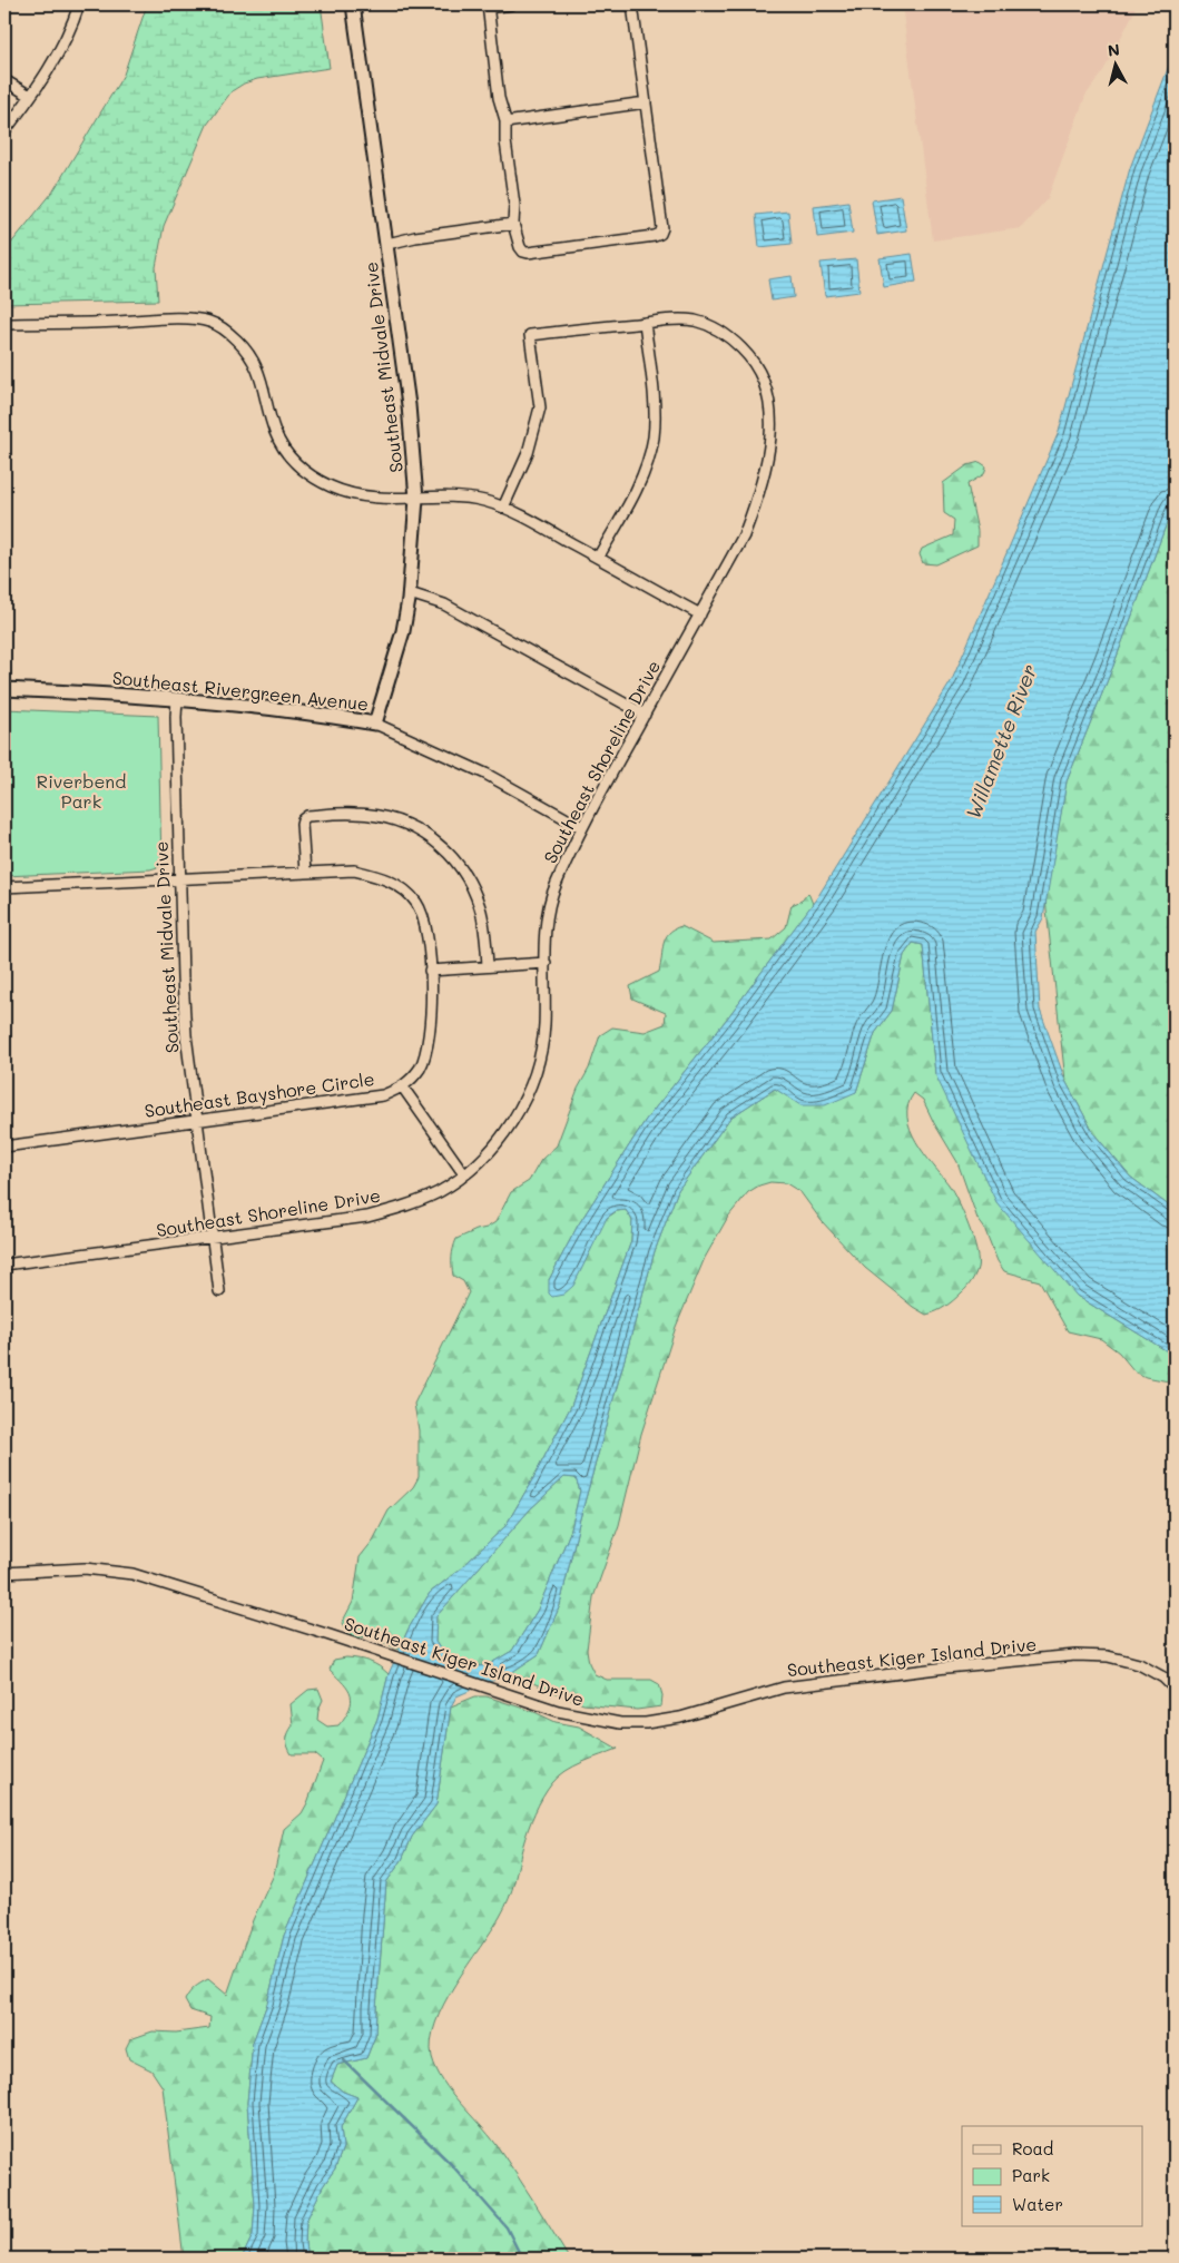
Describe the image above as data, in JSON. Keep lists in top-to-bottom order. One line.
{"streets":{"street":["Southeast Midvale Drive","Southeast Rivergreen Avenue","Southeast Shoreline Drive","Southeast Bayshore Circle","Southeast Kiger Island Drive"]},"crossings":[["Southeast Midvale Drive","Southeast Rivergreen Avenue"],["Southeast Midvale Drive","Southeast Shoreline Drive"],["Southeast Midvale Drive","Southeast Bayshore Circle"],["Southeast Rivergreen Avenue","Southeast Shoreline Drive"]],"water":["Willamette River"],"parks":["Riverbend Park"],"legend":["Road","Park","Water"],"north":"top"}
